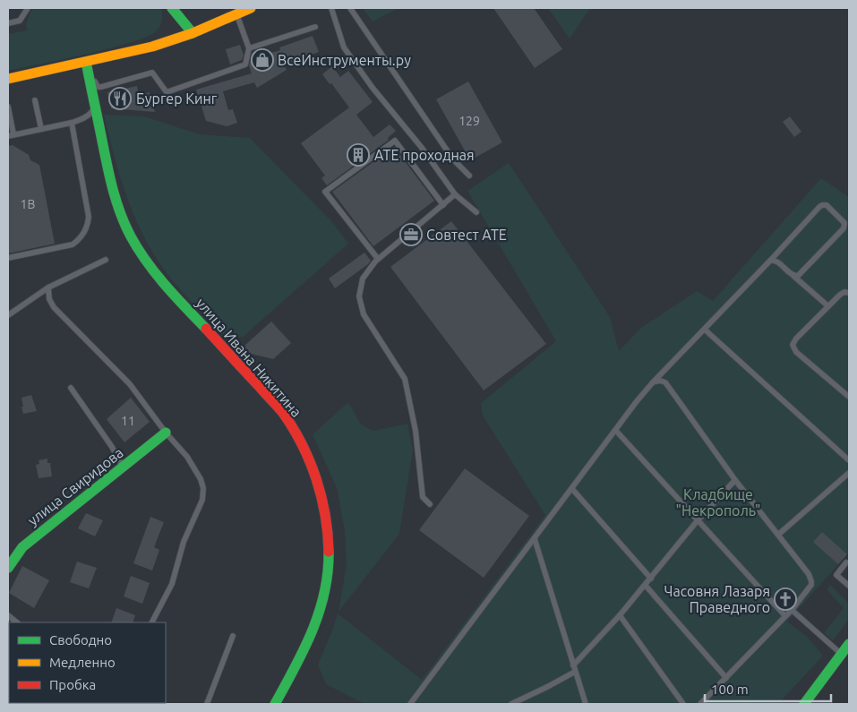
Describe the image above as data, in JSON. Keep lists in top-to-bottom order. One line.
{"streets":{"main road":["улица Ивана Никитина","улица Свиридова"]},"parks":["Кладбище \"Некрополь\""],"places":{"shop":["ВсеИнструменты.ру"],"restaurant":["Бургер Кинг"],"building":["АТЕ проходная"],"office":["Совтест АТЕ"],"church":["Часовня Лазаря Праведного"]},"house_numbers":["129","1В","11"],"legend":["Свободно","Медленно","Пробка"],"scale_bar":"100 m"}
